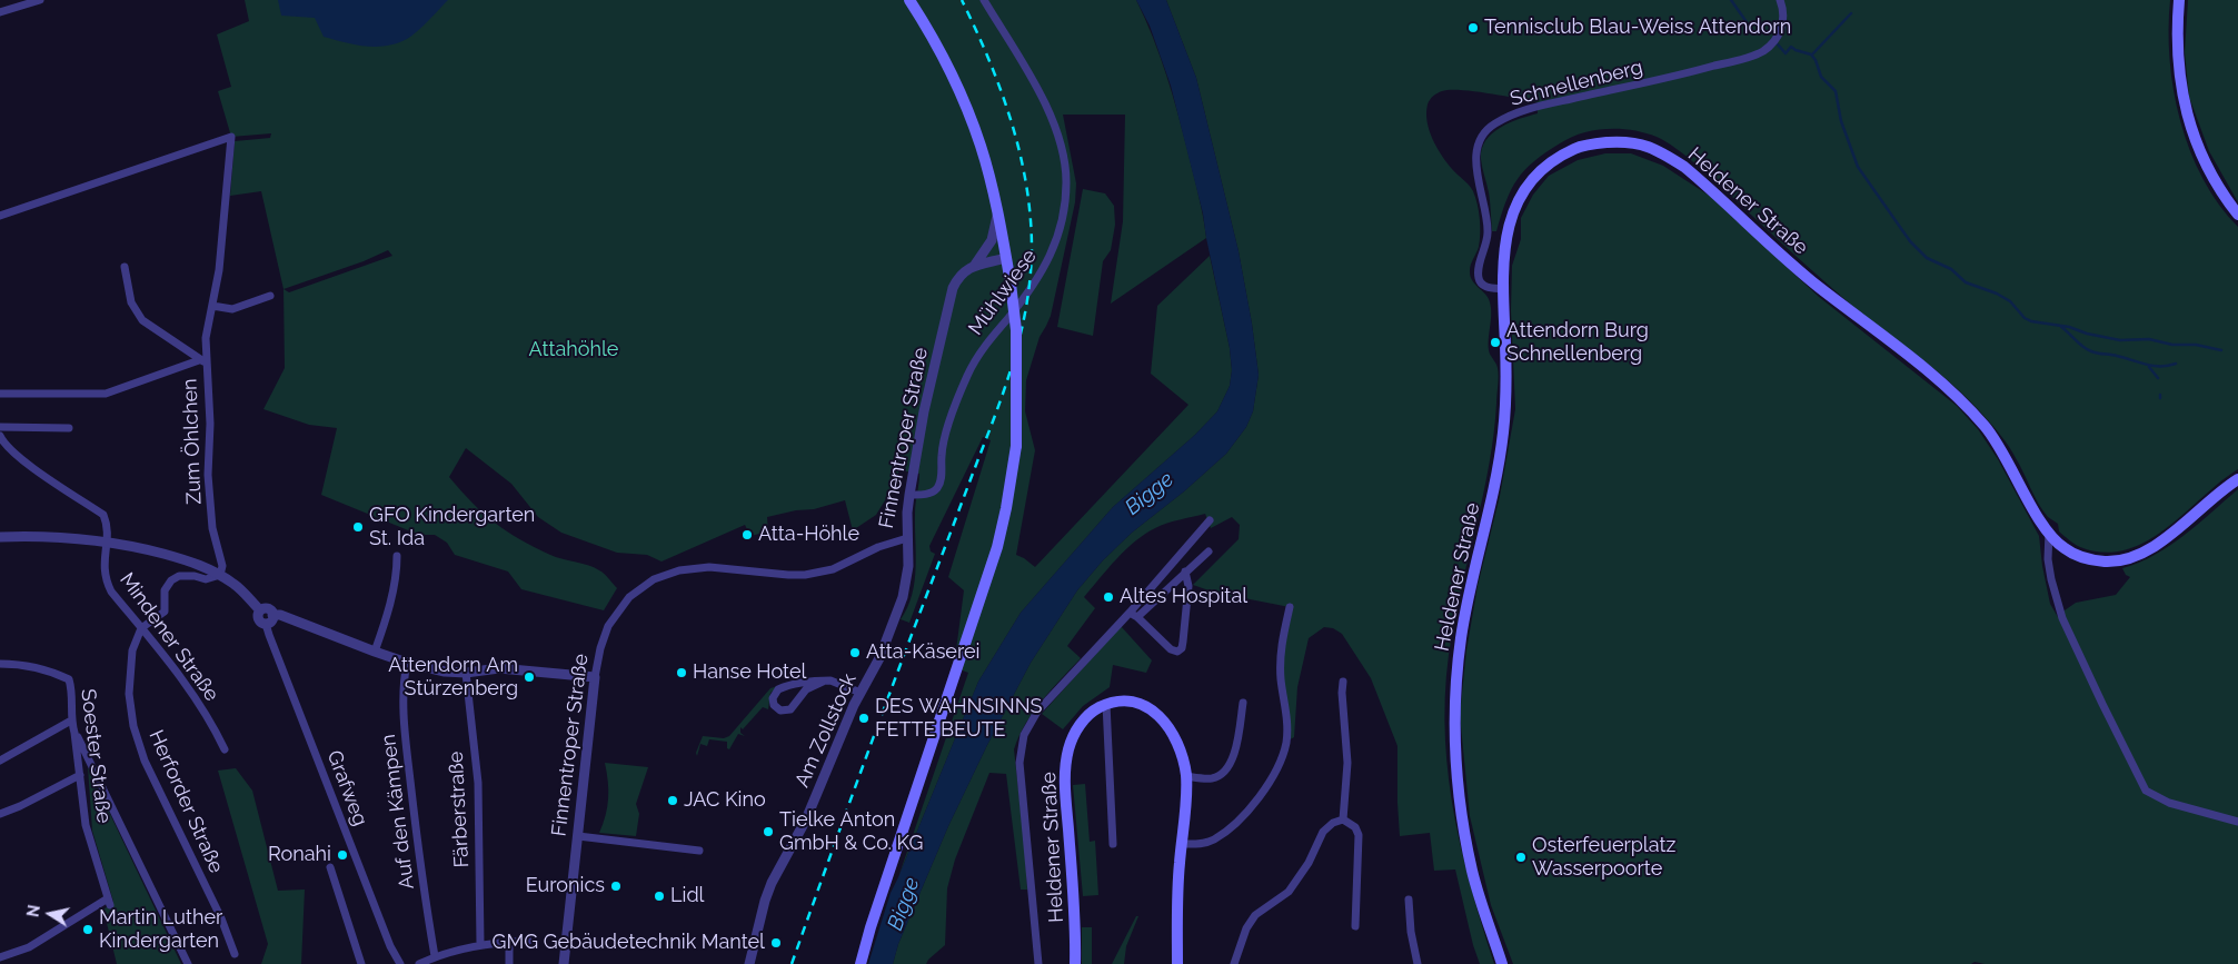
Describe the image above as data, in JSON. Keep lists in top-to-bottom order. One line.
{"streets":{"main road":["Heldener Straße"],"street":["Schnellenberg","Mühlwiese","Finnentroper Straße","Zum Öhlchen","Mindener Straße","Am Zollstock","Soester Straße","Grafweg","Herforder Straße","Färberstraße","Auf den Kämpen"]},"crossings":[["Schnellenberg","Heldener Straße"],["Mühlwiese","Finnentroper Straße"],["Finnentroper Straße","Am Zollstock"],["Mindener Straße","Herforder Straße"]],"water":["Bigge"],"parks":["Attahöhle"],"places":["Tennisclub Blau-Weiss Attendorn","Attendorn Burg Schnellenberg","GFO Kindergarten St. Ida","Atta-Höhle","Altes Hospital","Atta-Käserei","Hanse Hotel","Attendorn Am Stürzenberg","DES WAHNSINNS FETTE BEUTE","JAC Kino","Tielke Anton GmbH & Co. KG","Ronahi","Osterfeuerplatz Wasserpoorte","Euronics","Lidl","Martin Luther Kindergarten","GMG Gebäudetechnik Mantel"],"north":"left"}
